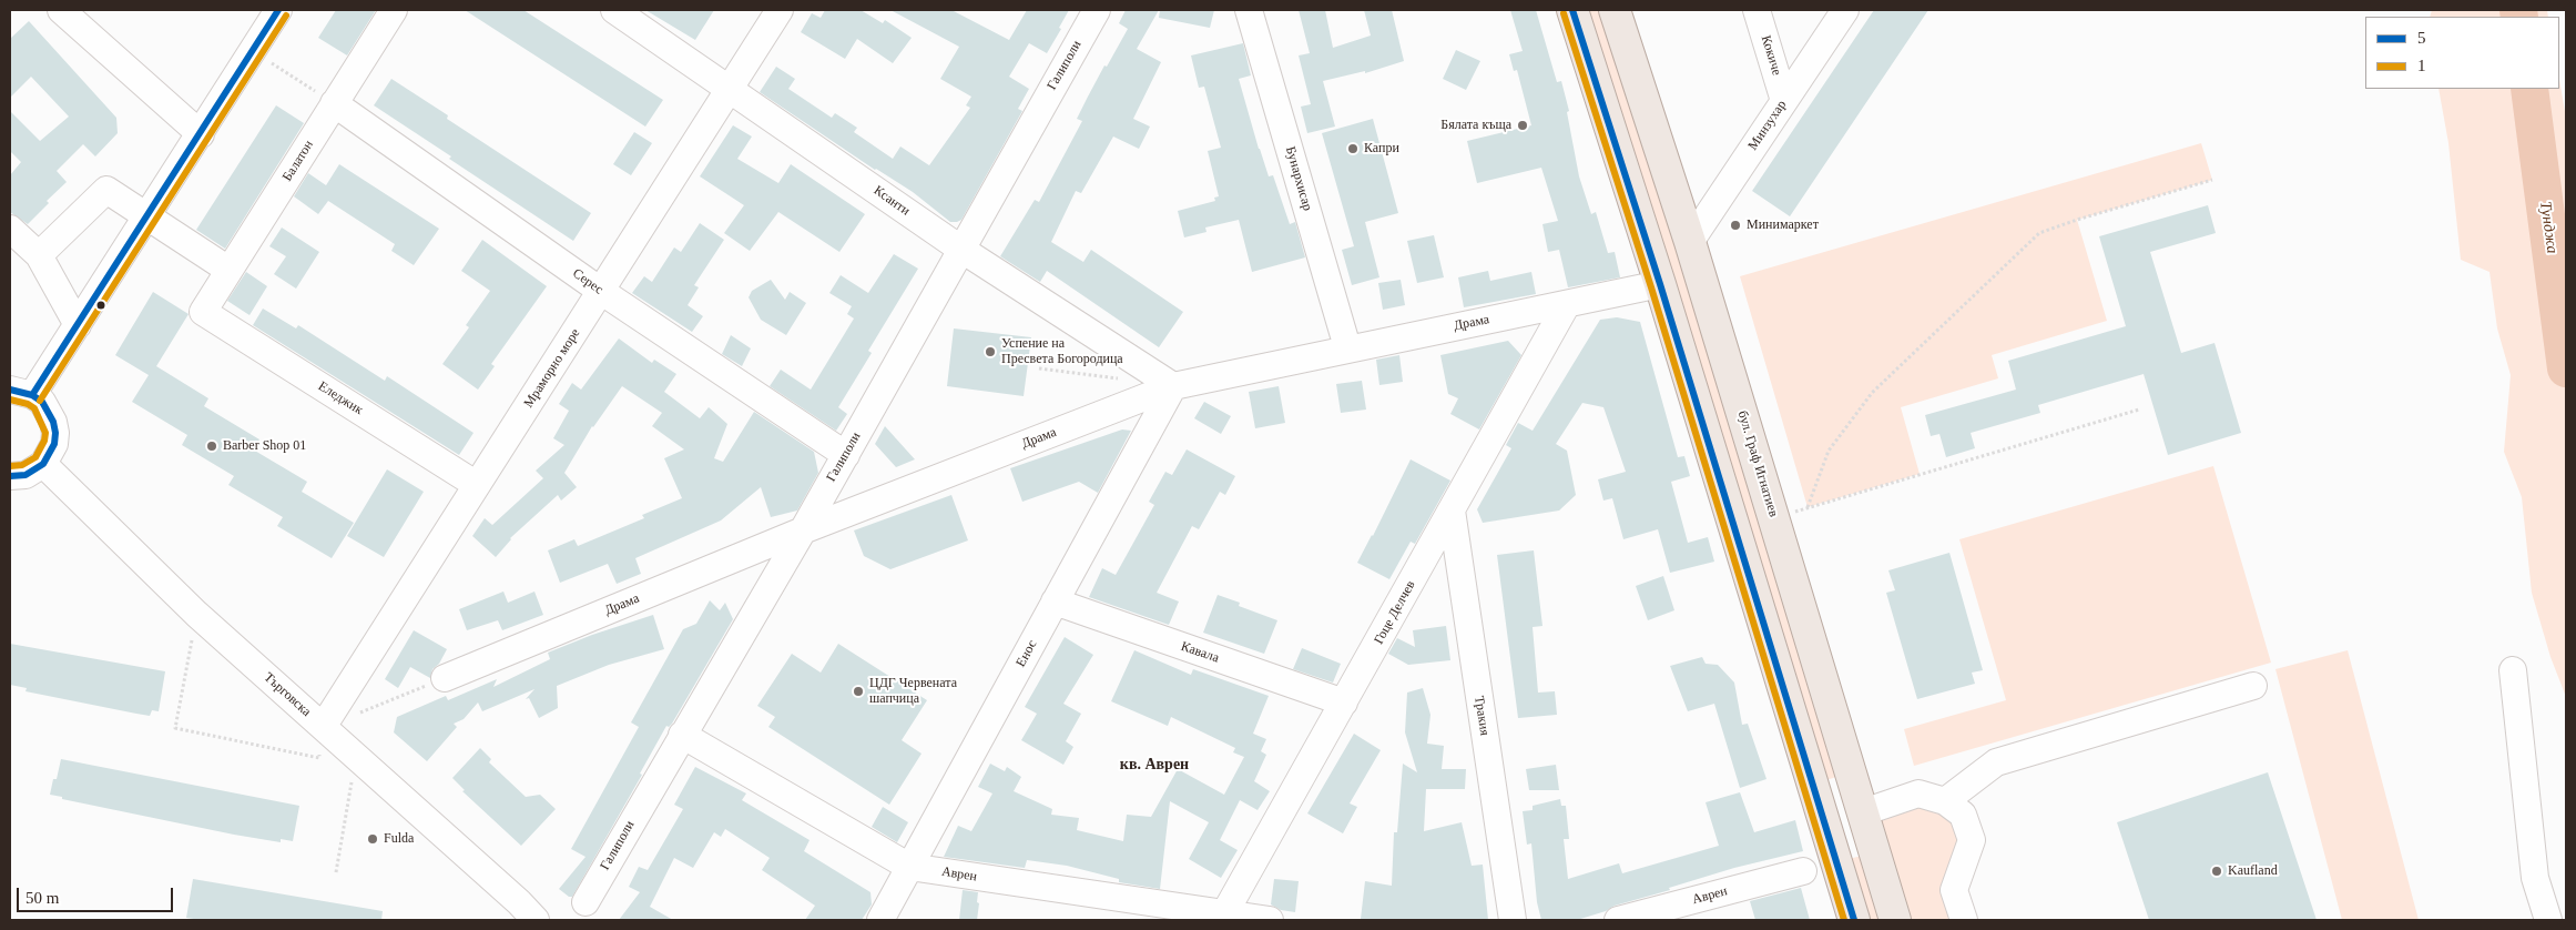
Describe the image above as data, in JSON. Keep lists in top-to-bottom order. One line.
{"streets":{"main road":["бул. Граф Игнатиев"],"street":["Кокиче","Галиполи","Минзухар","Балатон","Бунархисар","Ксанти","Серес","Драма","Мраморно море","Еледжик","Гоце Делчев","Кавала","Енос","Търговска","Тракия","Аврен"]},"crossings":[["Кокиче","Минзухар"],["Галиполи","Ксанти"],["Галиполи","Серес"],["Галиполи","Драма"],["Галиполи","Аврен"],["Минзухар","бул. Граф Игнатиев"],["Балатон","Серес"],["Балатон","Еледжик"],["Бунархисар","Драма"],["Ксанти","Драма"],["Ксанти","Мраморно море"],["Ксанти","Енос"],["Серес","Мраморно море"],["Драма","Гоце Делчев"],["Драма","Енос"],["Мраморно море","Еледжик"],["Мраморно море","Търговска"],["Гоце Делчев","Кавала"],["Гоце Делчев","Тракия"],["Гоце Делчев","Аврен"],["Кавала","Енос"],["Енос","Аврен"]],"districts":["кв. Аврен"],"water":["Тунджа"],"places":["Бялата къща","Капри","Минимаркет","Успение на Пресвета Богородица","Barber Shop 01","ЦДГ Червената шапчица","Fulda","Kaufland"],"lines":["transit line 5","transit line 1"],"legend":["5","1"],"scale_bar":"50 m"}
